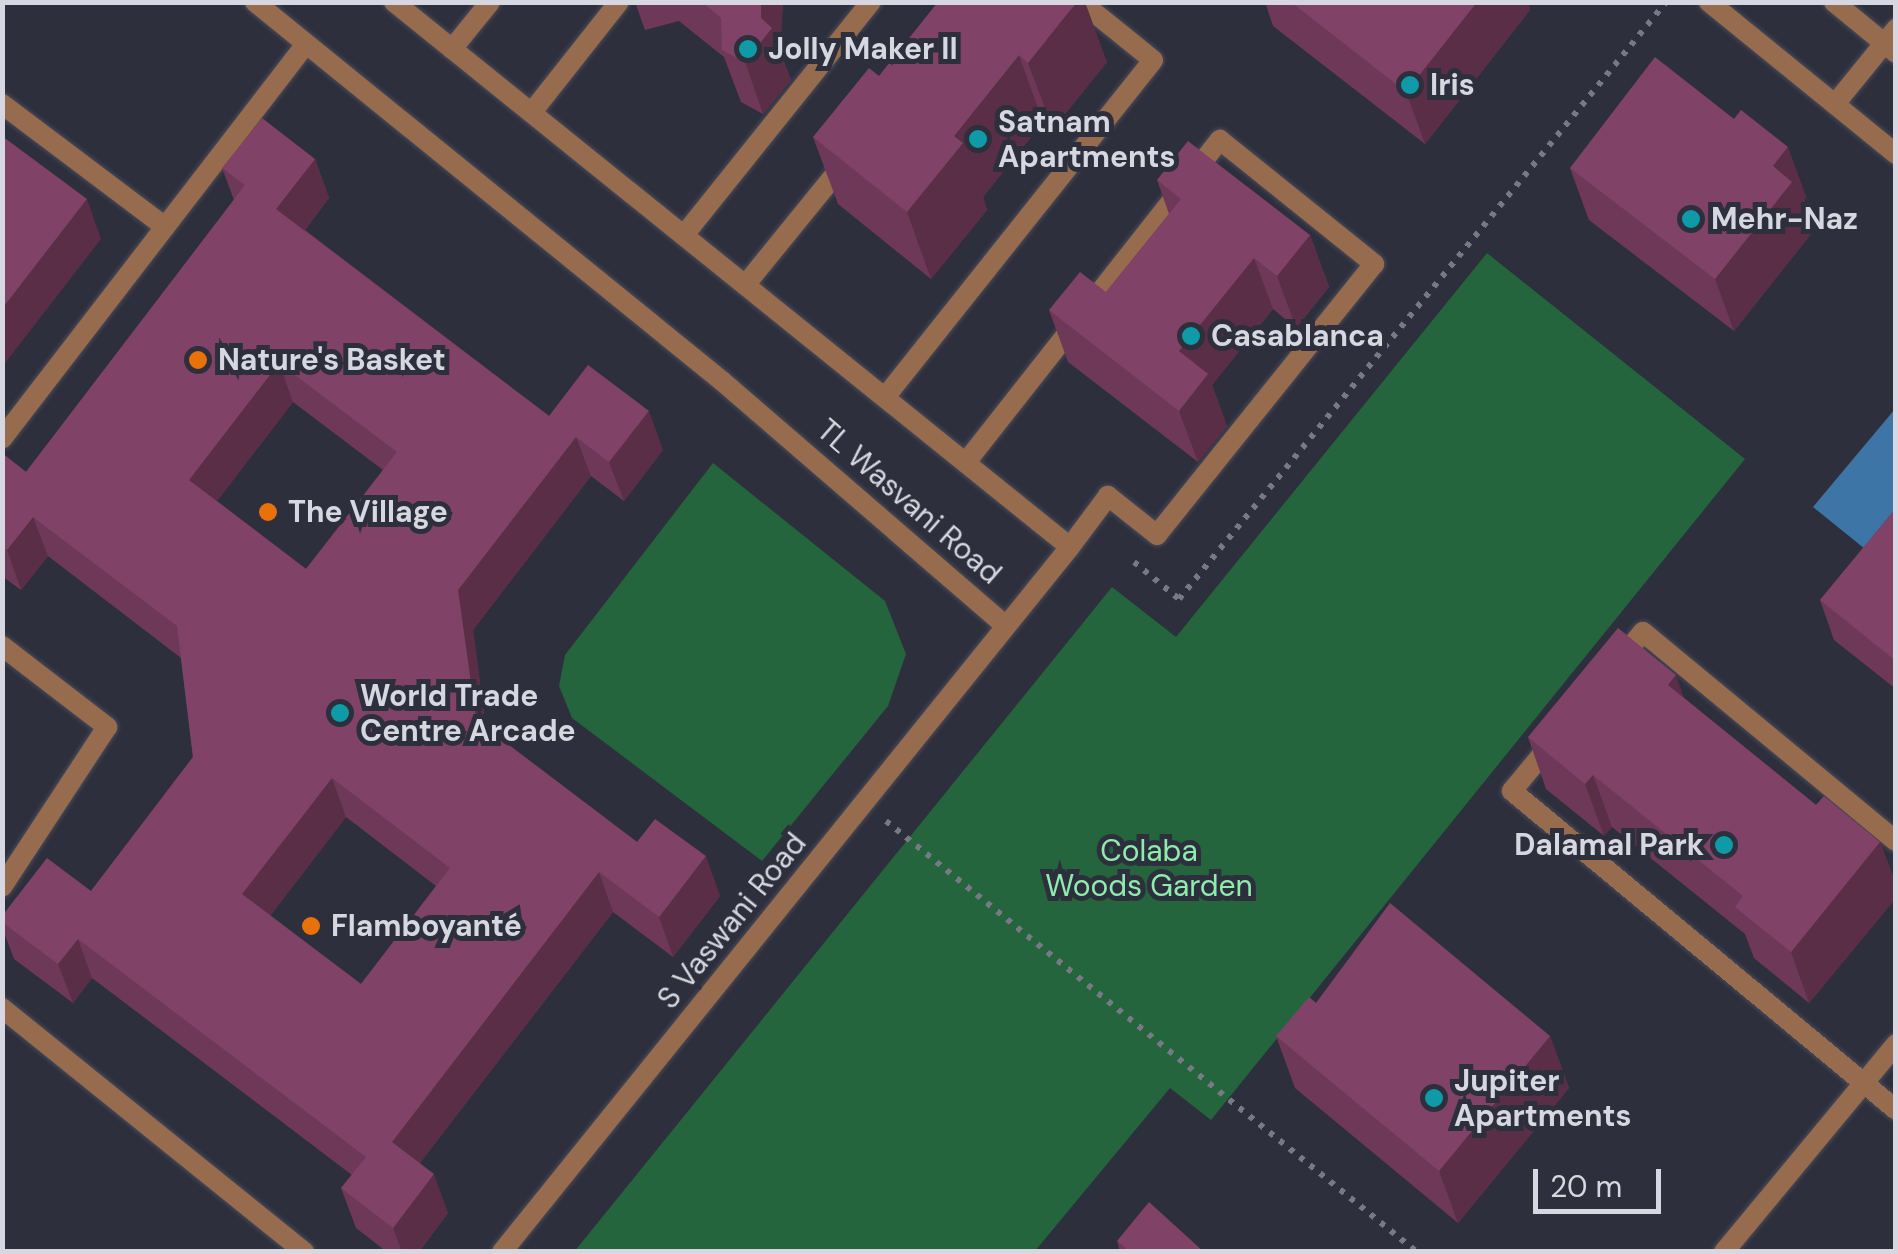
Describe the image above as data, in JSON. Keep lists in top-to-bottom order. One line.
{"streets":{"street":["TL Wasvani Road","S Vaswani Road"]},"crossings":[["TL Wasvani Road","S Vaswani Road"]],"parks":["Colaba Woods Garden"],"places":["Jolly Maker II","Iris","Satnam Apartments","Mehr-Naz","Casablanca","Nature's Basket","The Village","World Trade Centre Arcade","Dalamal Park","Flamboyanté","Jupiter Apartments"],"scale_bar":"20 m"}
